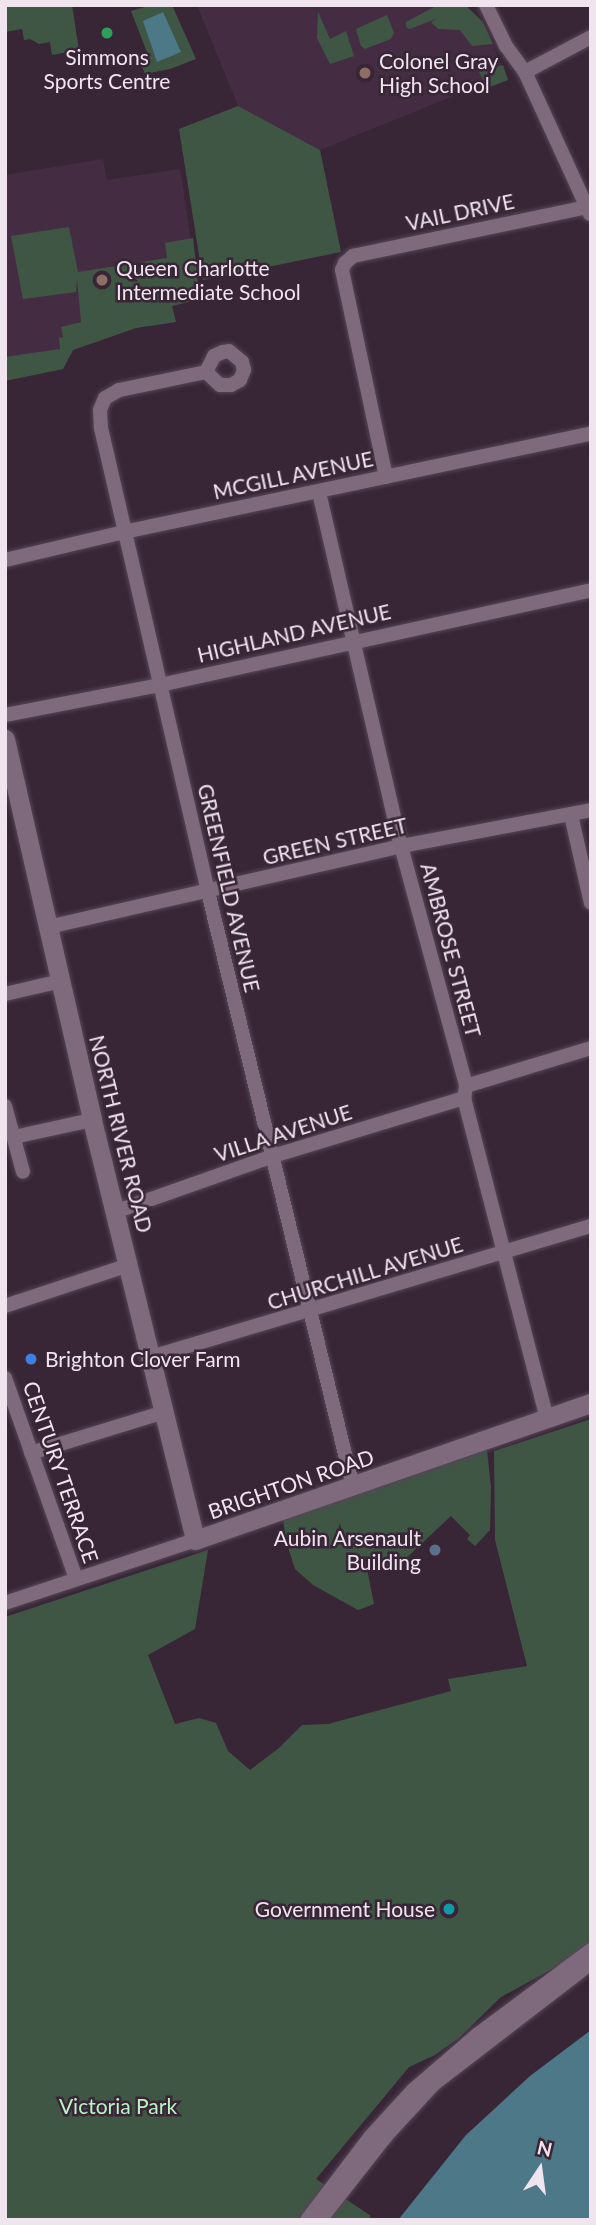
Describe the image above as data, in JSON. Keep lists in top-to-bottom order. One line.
{"streets":{"main road":["NORTH RIVER ROAD","BRIGHTON ROAD"],"street":["VAIL DRIVE","MCGILL AVENUE","HIGHLAND AVENUE","GREEN STREET","GREENFIELD AVENUE","AMBROSE STREET","VILLA AVENUE","CHURCHILL AVENUE","CENTURY TERRACE"]},"crossings":[["VAIL DRIVE","MCGILL AVENUE"],["MCGILL AVENUE","GREENFIELD AVENUE"],["MCGILL AVENUE","AMBROSE STREET"],["HIGHLAND AVENUE","GREENFIELD AVENUE"],["HIGHLAND AVENUE","AMBROSE STREET"],["GREEN STREET","GREENFIELD AVENUE"],["GREEN STREET","AMBROSE STREET"],["GREEN STREET","NORTH RIVER ROAD"],["GREENFIELD AVENUE","VILLA AVENUE"],["GREENFIELD AVENUE","CHURCHILL AVENUE"],["GREENFIELD AVENUE","BRIGHTON ROAD"],["AMBROSE STREET","VILLA AVENUE"],["AMBROSE STREET","CHURCHILL AVENUE"],["AMBROSE STREET","BRIGHTON ROAD"],["VILLA AVENUE","NORTH RIVER ROAD"],["NORTH RIVER ROAD","CHURCHILL AVENUE"],["NORTH RIVER ROAD","BRIGHTON ROAD"],["CENTURY TERRACE","BRIGHTON ROAD"]],"parks":["Victoria Park"],"places":["Simmons Sports Centre","Colonel Gray High School","Queen Charlotte Intermediate School","Brighton Clover Farm","Aubin Arsenault Building","Government House"],"north":"top"}
